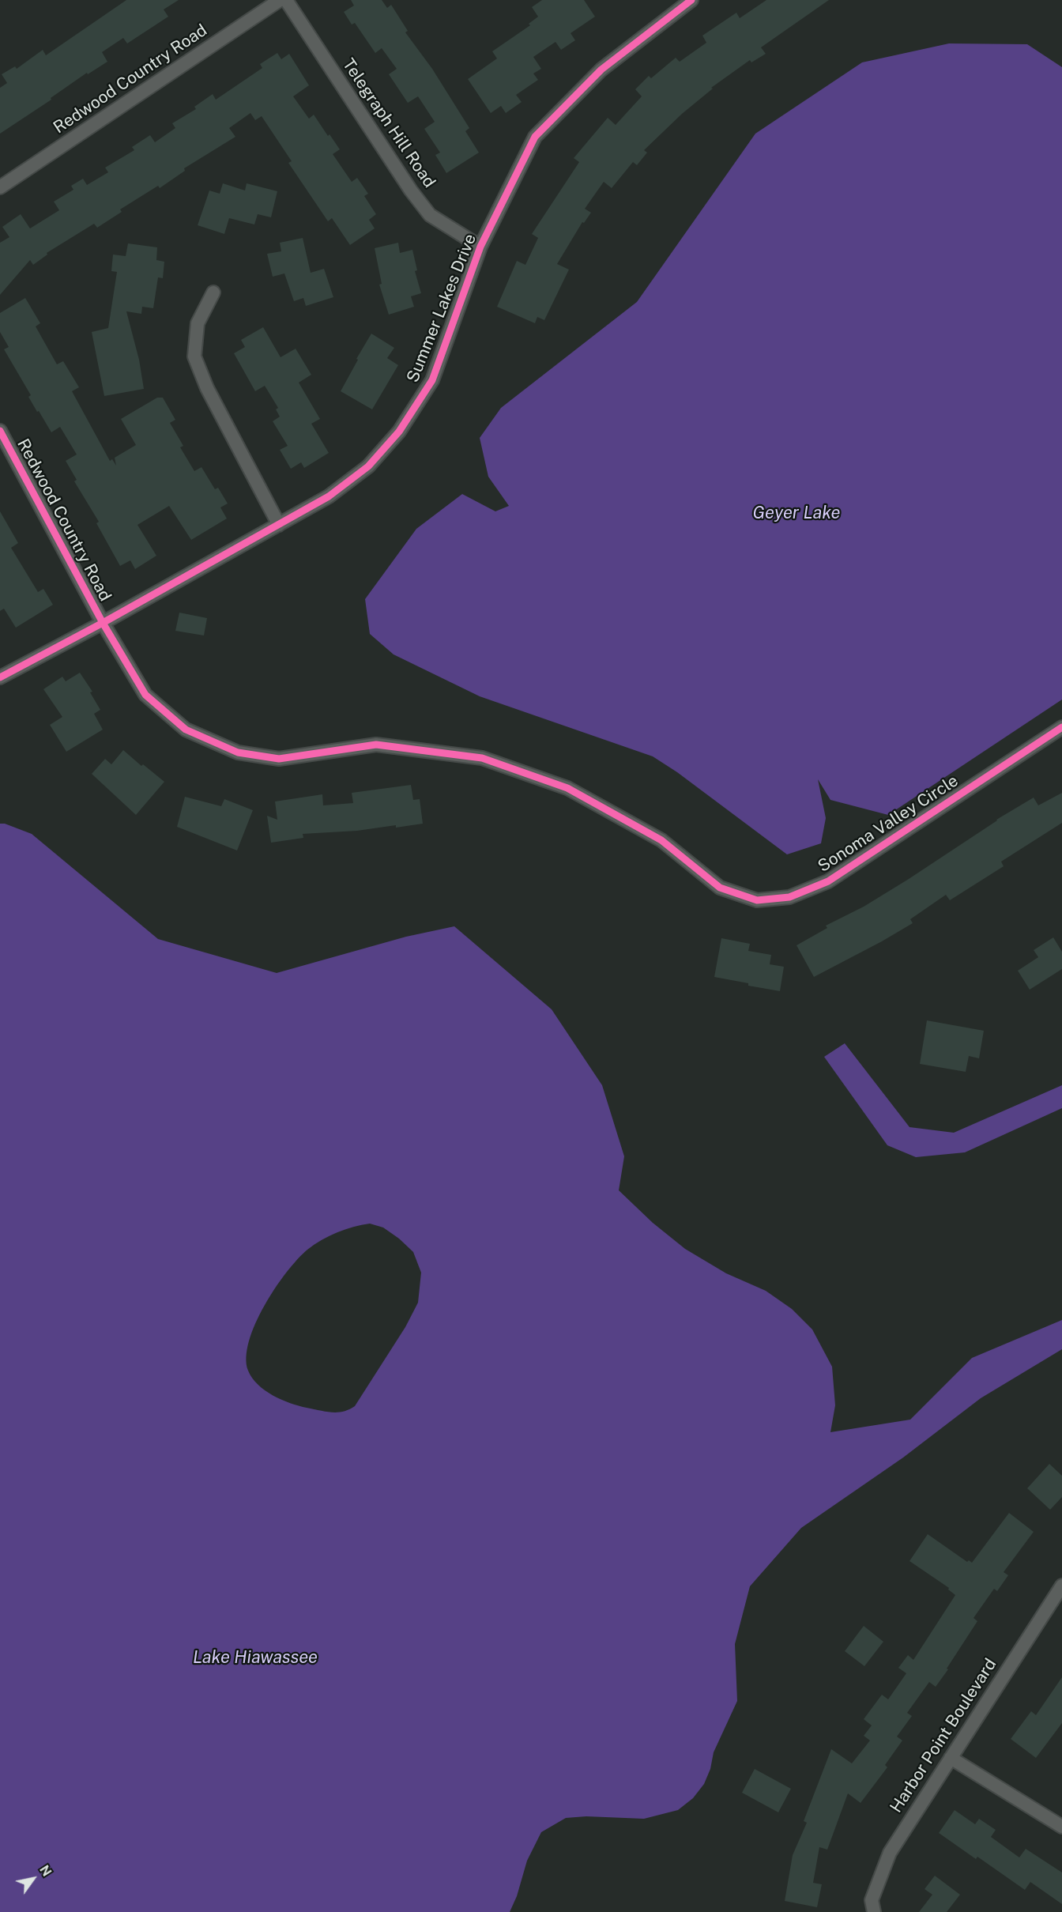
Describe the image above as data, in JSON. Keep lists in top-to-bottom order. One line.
{"streets":{"street":["Redwood Country Road","Telegraph Hill Road","Summer Lakes Drive","Sonoma Valley Circle","Harbor Point Boulevard"]},"crossings":[["Redwood Country Road","Summer Lakes Drive"],["Redwood Country Road","Sonoma Valley Circle"],["Telegraph Hill Road","Summer Lakes Drive"],["Summer Lakes Drive","Sonoma Valley Circle"]],"water":["Geyer Lake","Lake Hiawassee"],"north":"top right"}
